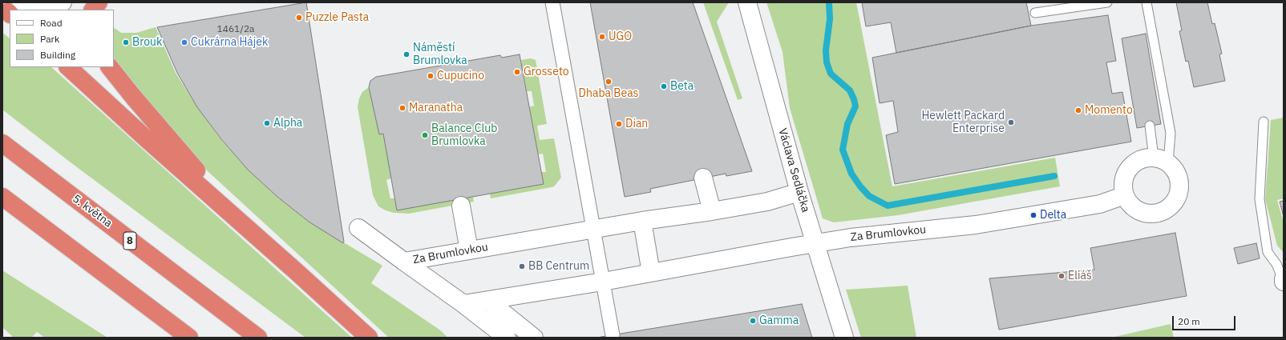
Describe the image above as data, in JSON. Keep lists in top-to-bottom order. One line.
{"streets":{"highway":["5. května","8"],"street":["Václava Sedláčka","Za Brumlovkou"]},"crossings":[["Václava Sedláčka","Za Brumlovkou"]],"places":["Puzzle Pasta","UGO","Brouk","Cukrárna Hájek","Náměstí Brumlovka","Grosseto","Cupucino","Dhaba Beas","Beta","Maranatha","Momento","Hewlett Packard Enterprise","Alpha","Dian","Balance Club Brumlovka","Delta","BB Centrum","Eliáš","Gamma"],"house_numbers":["1461/2a"],"legend":["Road","Park","Building"],"scale_bar":"20 m"}
